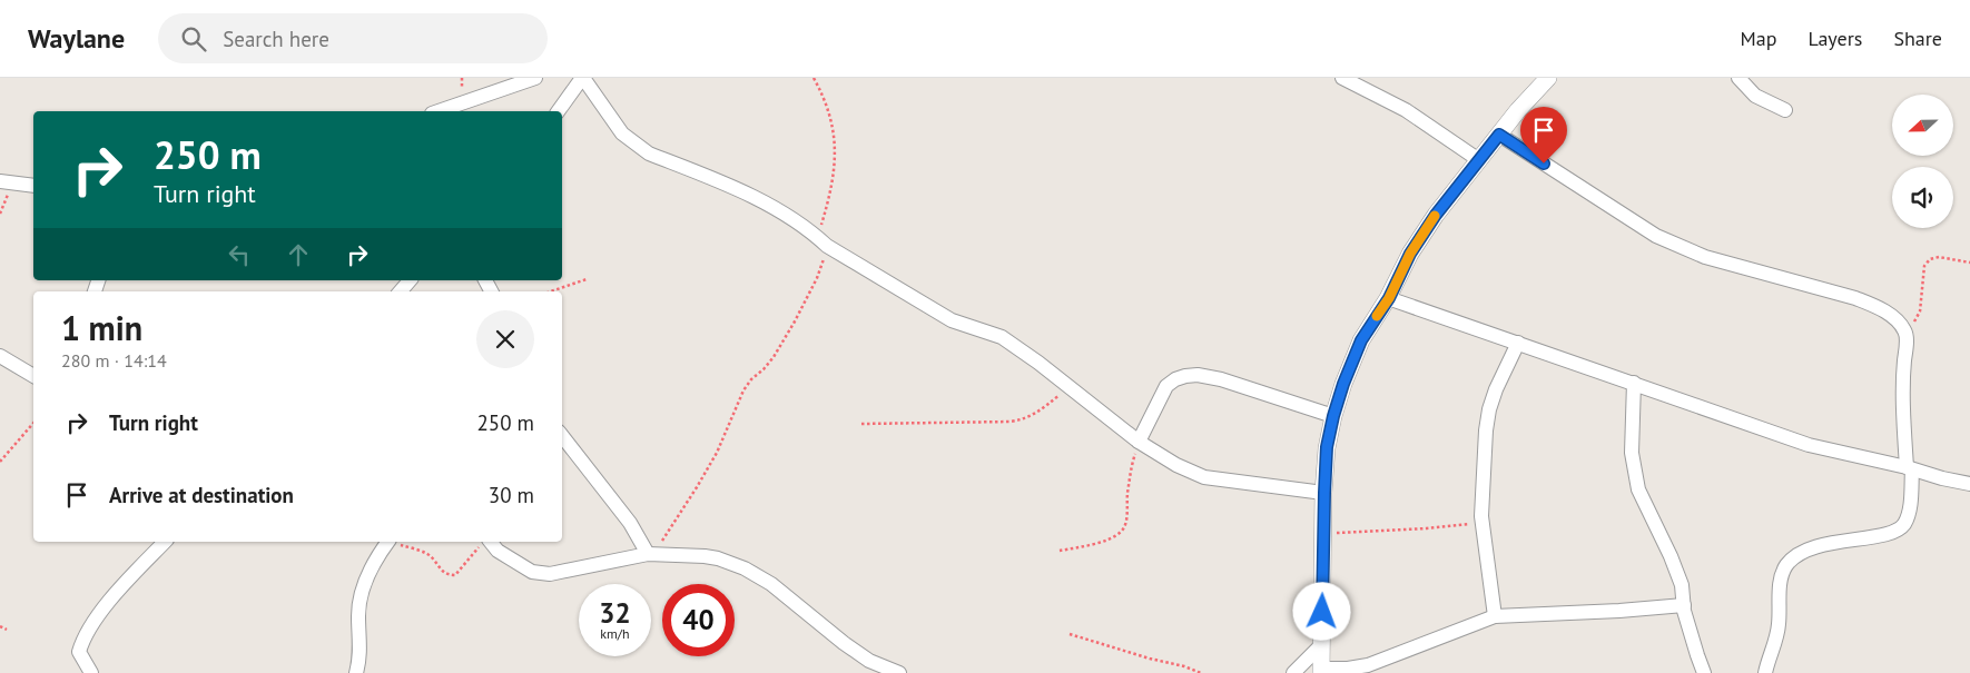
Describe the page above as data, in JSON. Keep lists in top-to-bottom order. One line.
{"north":"left","page":{"header":"Waylane","search":"Search here","nav":["Map","Layers","Share"],"turn":["250 m","Turn right"],"heading":["1 min","280 m · 14:14"],"list":[{"name":"Turn right","value":"250 m"},{"name":"Arrive at destination","value":"30 m"}],"speed":"32 km/h","limit":"40"}}
